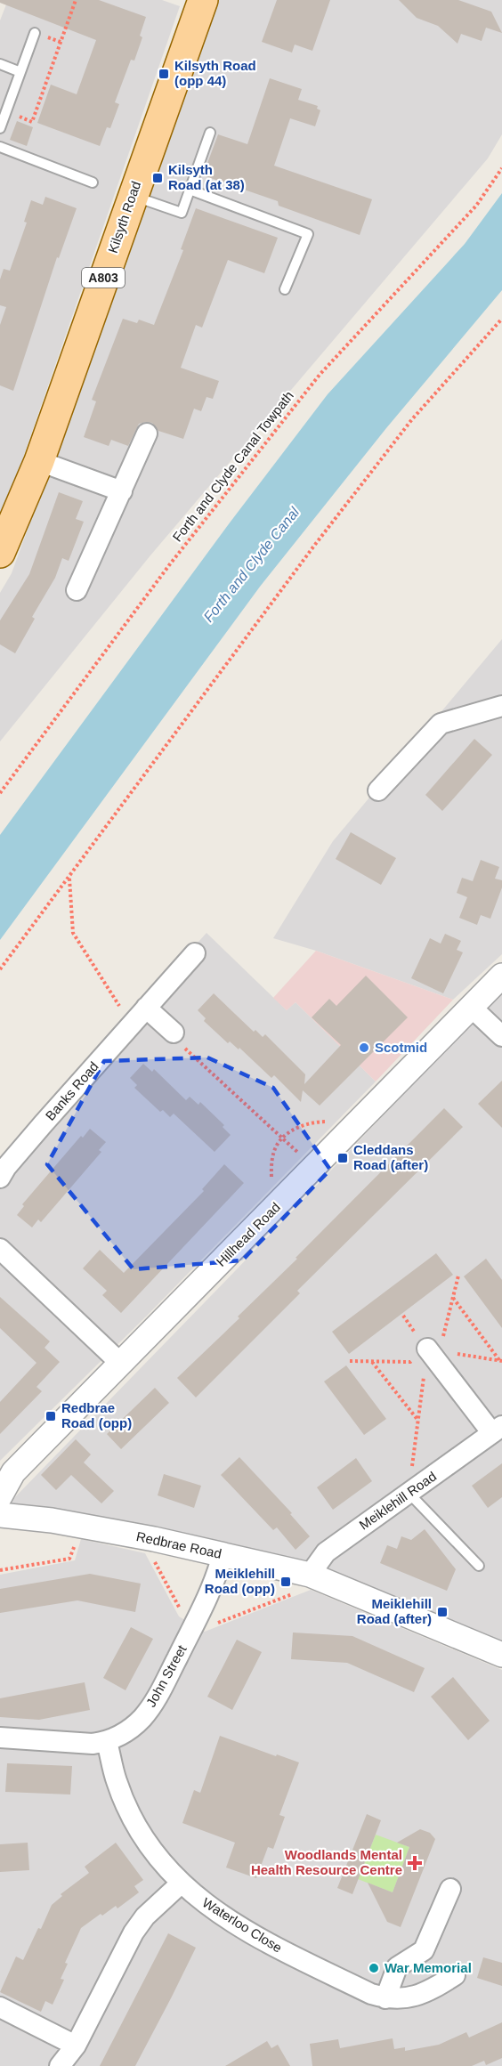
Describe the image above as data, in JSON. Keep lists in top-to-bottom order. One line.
{"streets":{"main road":["Kilsyth Road","A803"],"street":["Banks Road","Hillhead Road","Meiklehill Road","Redbrae Road","John Street","Waterloo Close"],"path":["Forth and Clyde Canal Towpath"]},"crossings":[["Meiklehill Road","Redbrae Road"],["Redbrae Road","John Street"],["John Street","Waterloo Close"]],"water":["Forth and Clyde Canal"],"places":{"transit":["Kilsyth Road (opp 44)","Kilsyth Road (at 38)","Cleddans Road (after)","Redbrae Road (opp)","Meiklehill Road (opp)","Meiklehill Road (after)"],"other":["Scotmid","War Memorial"],"health":["Woodlands Mental Health Resource Centre"]}}
